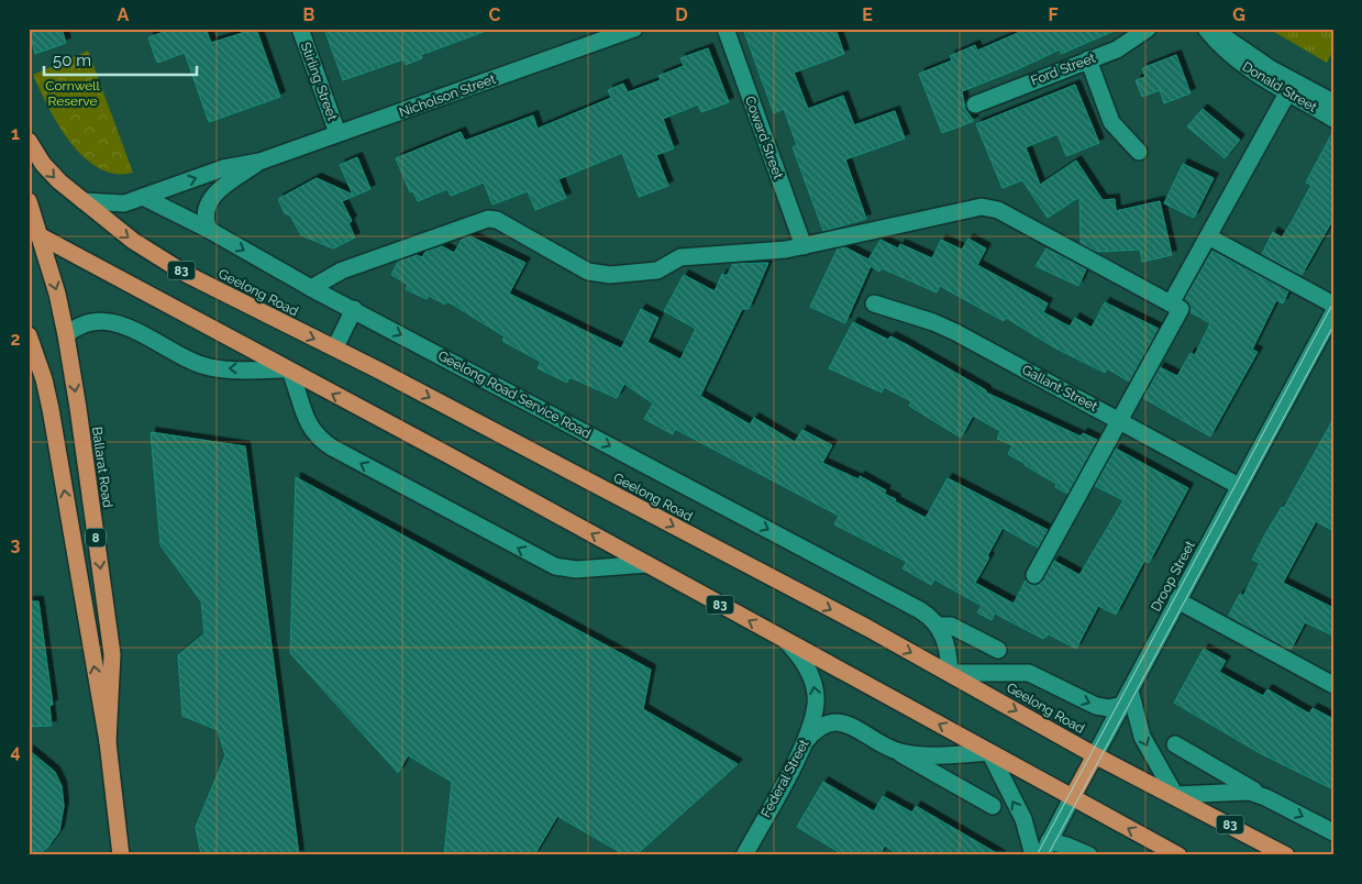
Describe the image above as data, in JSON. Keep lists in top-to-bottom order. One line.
{"streets":{"highway":["83","Geelong Road","Ballarat Road","8","Droop Street"],"street":["Ford Street","Stirling Street","Donald Street","Nicholson Street","Coward Street","Gallant Street","Geelong Road Service Road","Federal Street"]},"crossings":[["Stirling Street","Nicholson Street"],["Nicholson Street","Geelong Road Service Road"],["83","Ballarat Road"],["83","Droop Street"],["83","Federal Street"],["Geelong Road","Geelong Road Service Road"],["Geelong Road","Droop Street"],["Gallant Street","Droop Street"]],"one_way":["Federal Street"],"parks":["Cornwell Reserve"],"scale_bar":"50 m","grid":{"columns":["A","B","C","D","E","F","G"],"rows":["1","2","3","4"]}}
